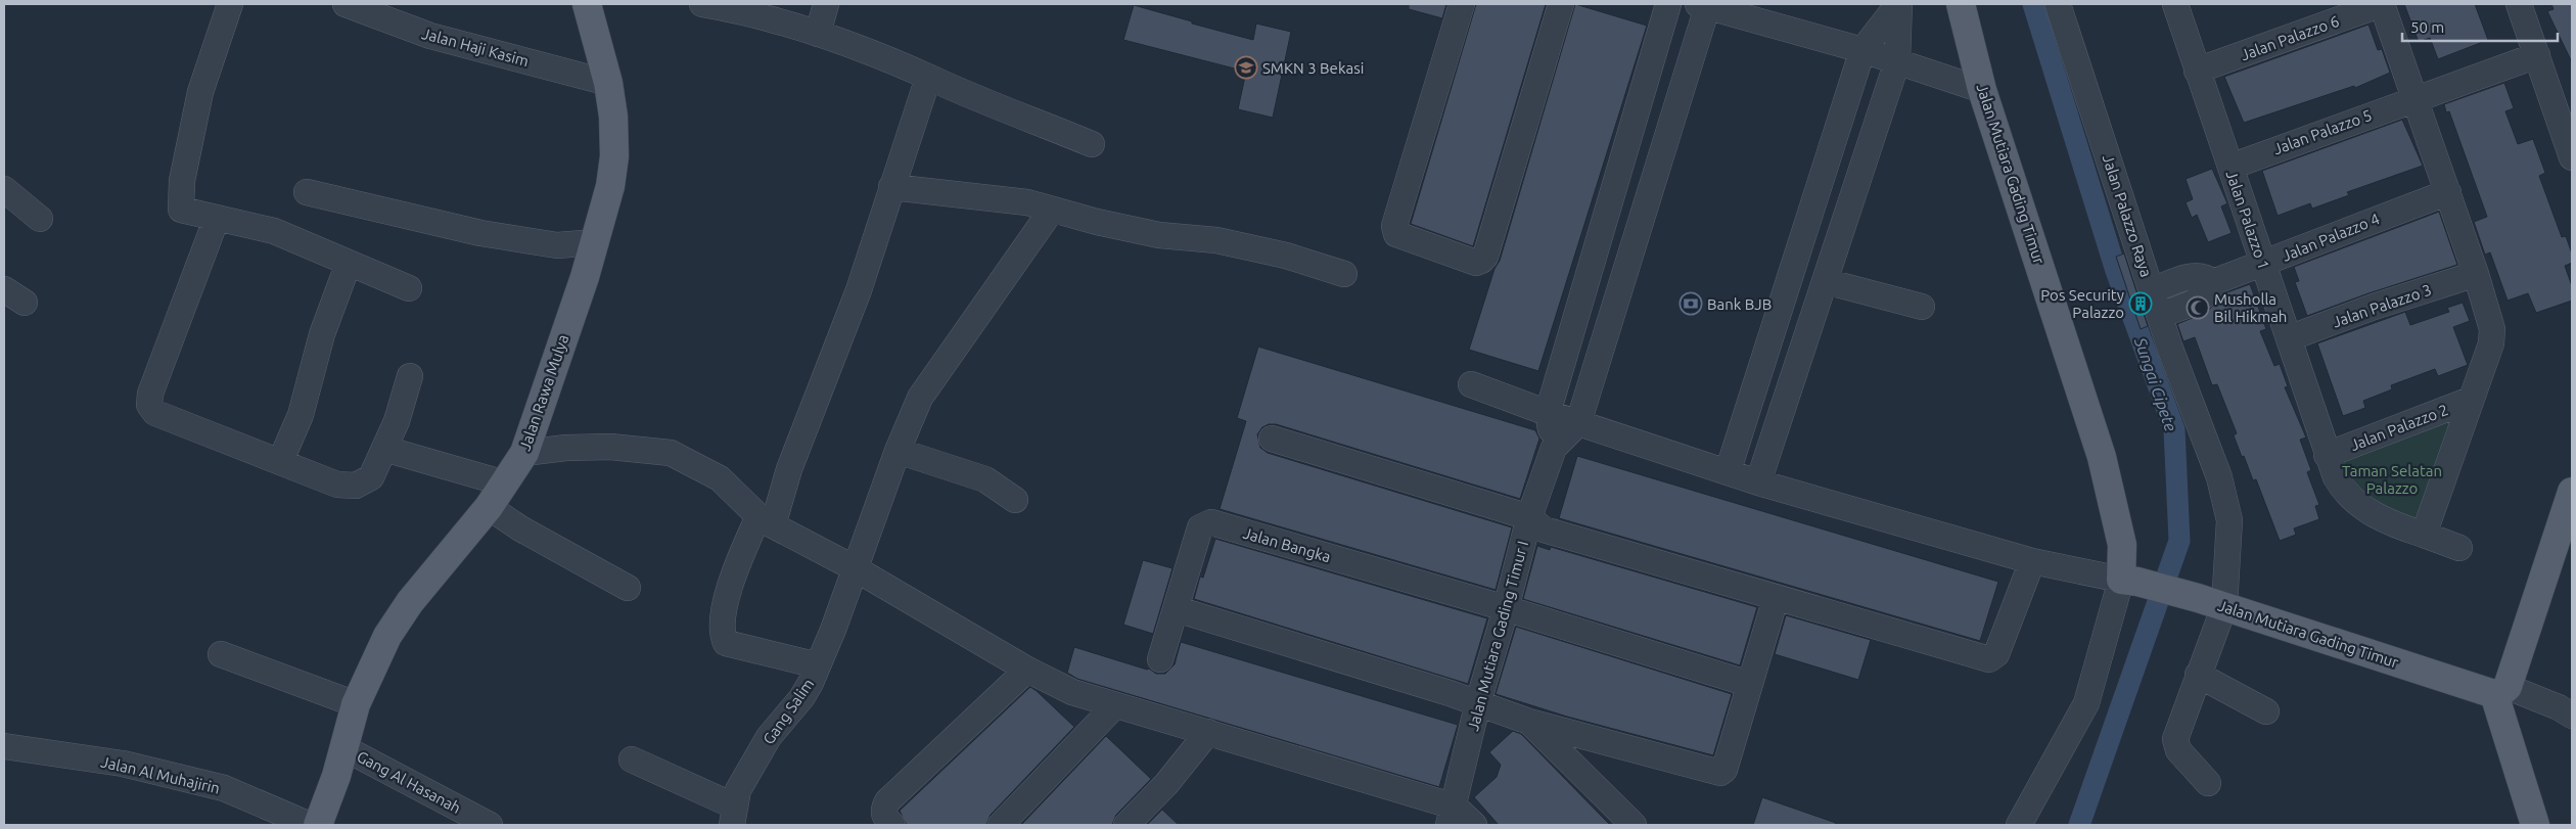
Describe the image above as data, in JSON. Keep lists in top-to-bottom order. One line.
{"streets":{"main road":["Jalan Mutiara Gading Timur","Jalan Rawa Mulya"],"street":["Jalan Palazzo 6","Jalan Haji Kasim","Jalan Palazzo 5","Jalan Palazzo Raya","Jalan Palazzo 1","Jalan Palazzo 4","Jalan Palazzo 3","Jalan Palazzo 2","Jalan Bangka","Jalan Mutiara Gading Timur I","Gang Salim","Jalan Al Muhajirin","Gang Al Hasanah"]},"crossings":[["Jalan Palazzo 6","Jalan Palazzo 1"],["Jalan Haji Kasim","Jalan Rawa Mulya"],["Jalan Palazzo 5","Jalan Palazzo 1"],["Jalan Mutiara Gading Timur","Jalan Palazzo Raya"],["Jalan Mutiara Gading Timur","Jalan Mutiara Gading Timur I"],["Jalan Palazzo 1","Jalan Palazzo 4"],["Jalan Palazzo 1","Jalan Palazzo 3"],["Jalan Palazzo 1","Jalan Palazzo 2"],["Jalan Rawa Mulya","Gang Al Hasanah"],["Jalan Bangka","Jalan Mutiara Gading Timur I"]],"water":["Sungai Cipete"],"parks":["Taman Selatan Palazzo"],"places":{"school or university":["SMKN 3 Bekasi"],"bank":["Bank BJB"],"building":["Pos Security Palazzo"],"mosque":["Musholla Bil Hikmah"]},"scale_bar":"50 m"}
